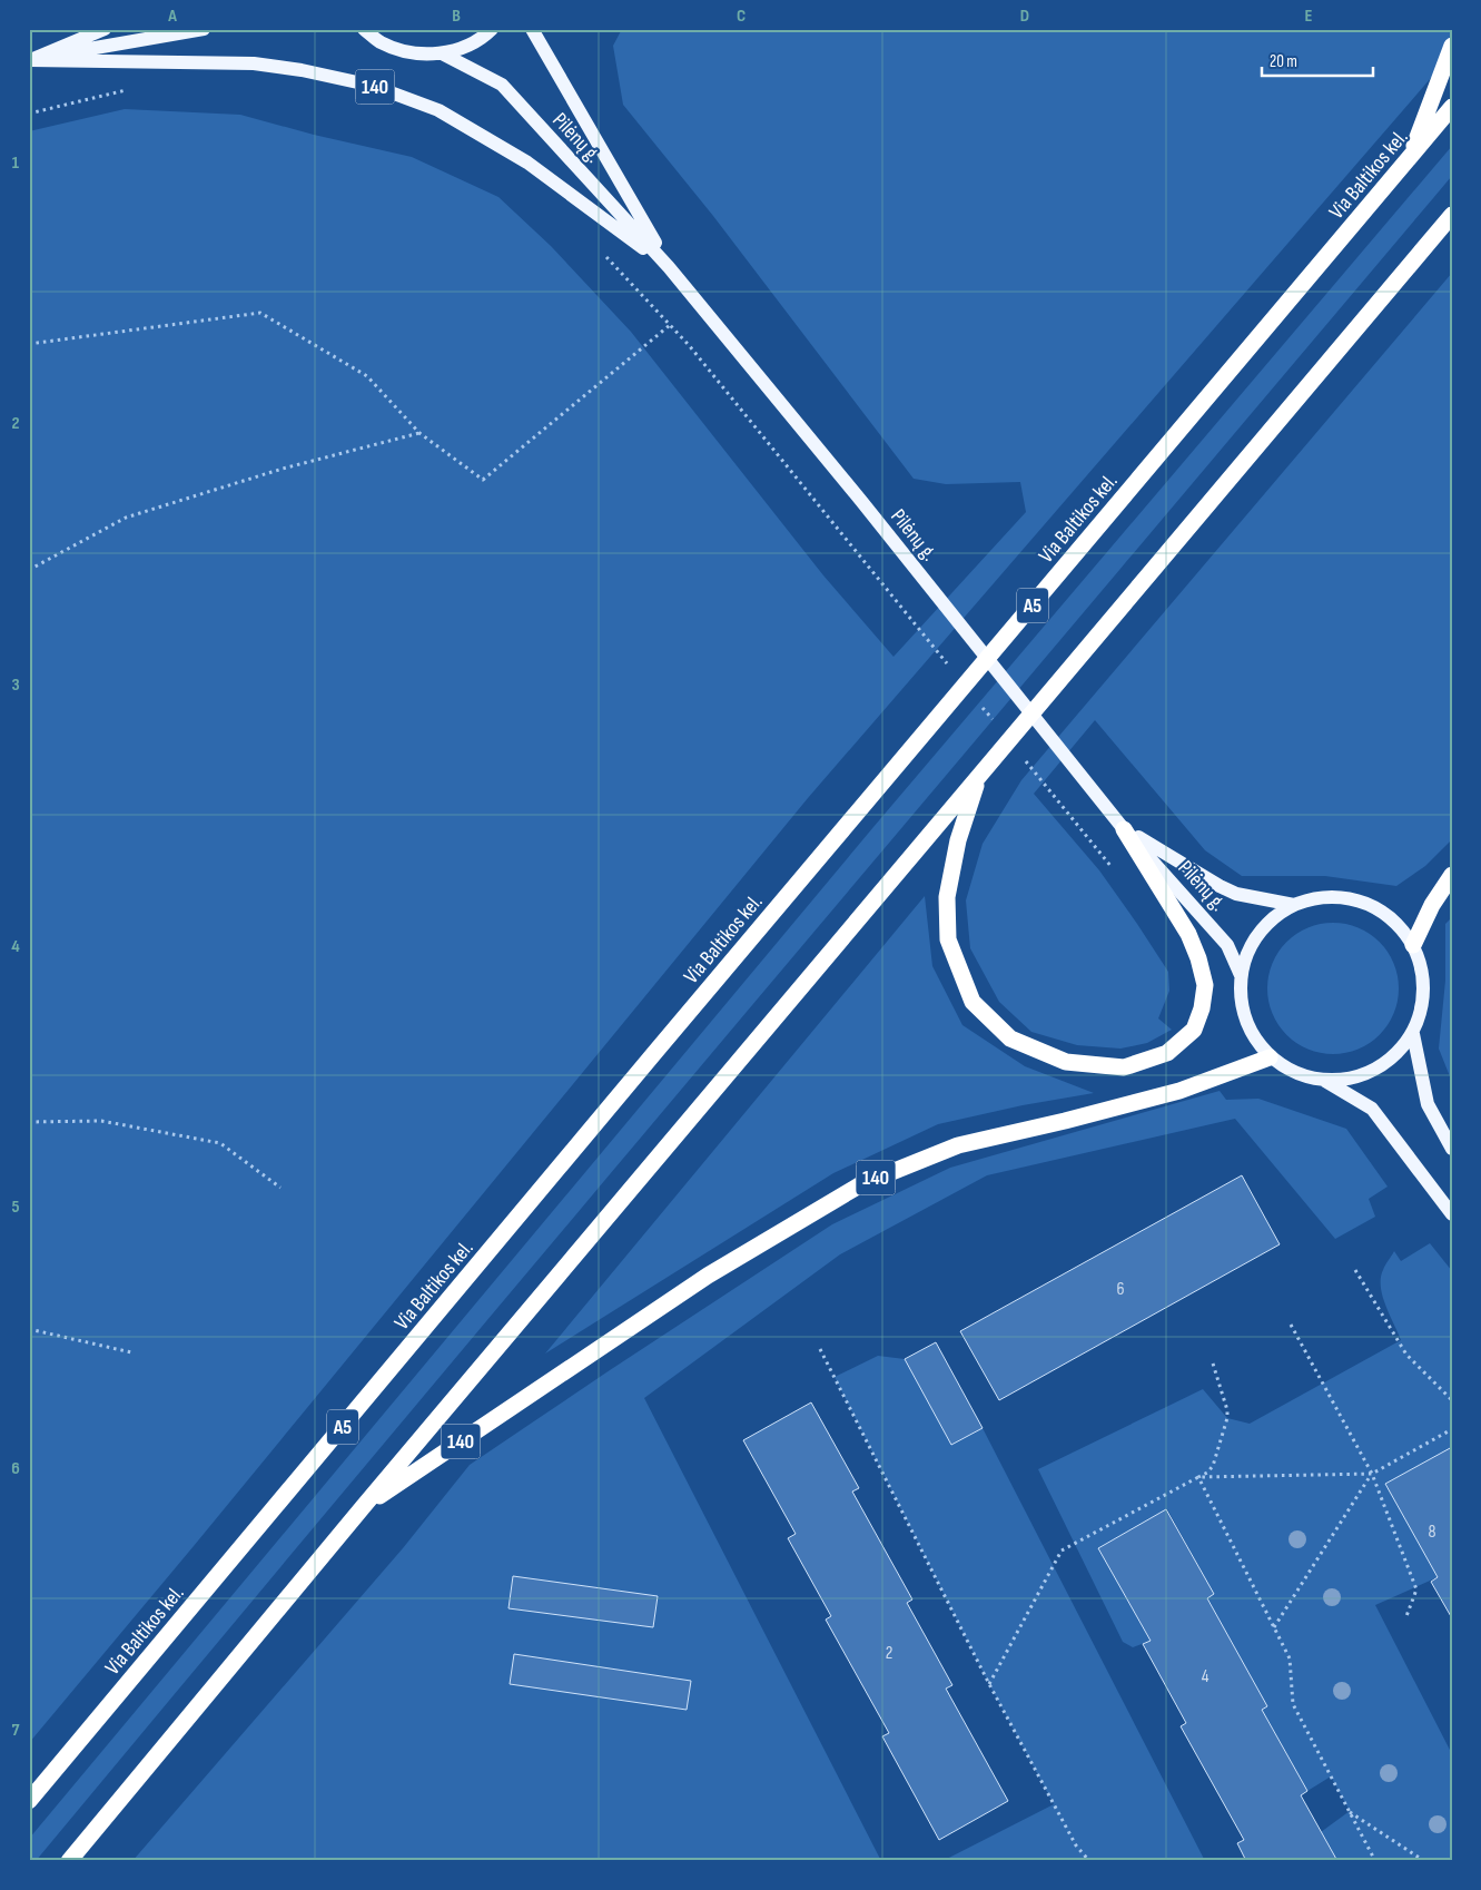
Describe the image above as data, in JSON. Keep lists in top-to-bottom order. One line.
{"streets":{"highway":["140","Via Baltikos kel.","A5"],"main road":["Pilėnų g."]},"crossings":[["140","Pilėnų g."]],"house_numbers":["6","8","2","4"],"scale_bar":"20 m","grid":{"columns":["A","B","C","D","E"],"rows":["1","2","3","4","5","6","7"]}}
